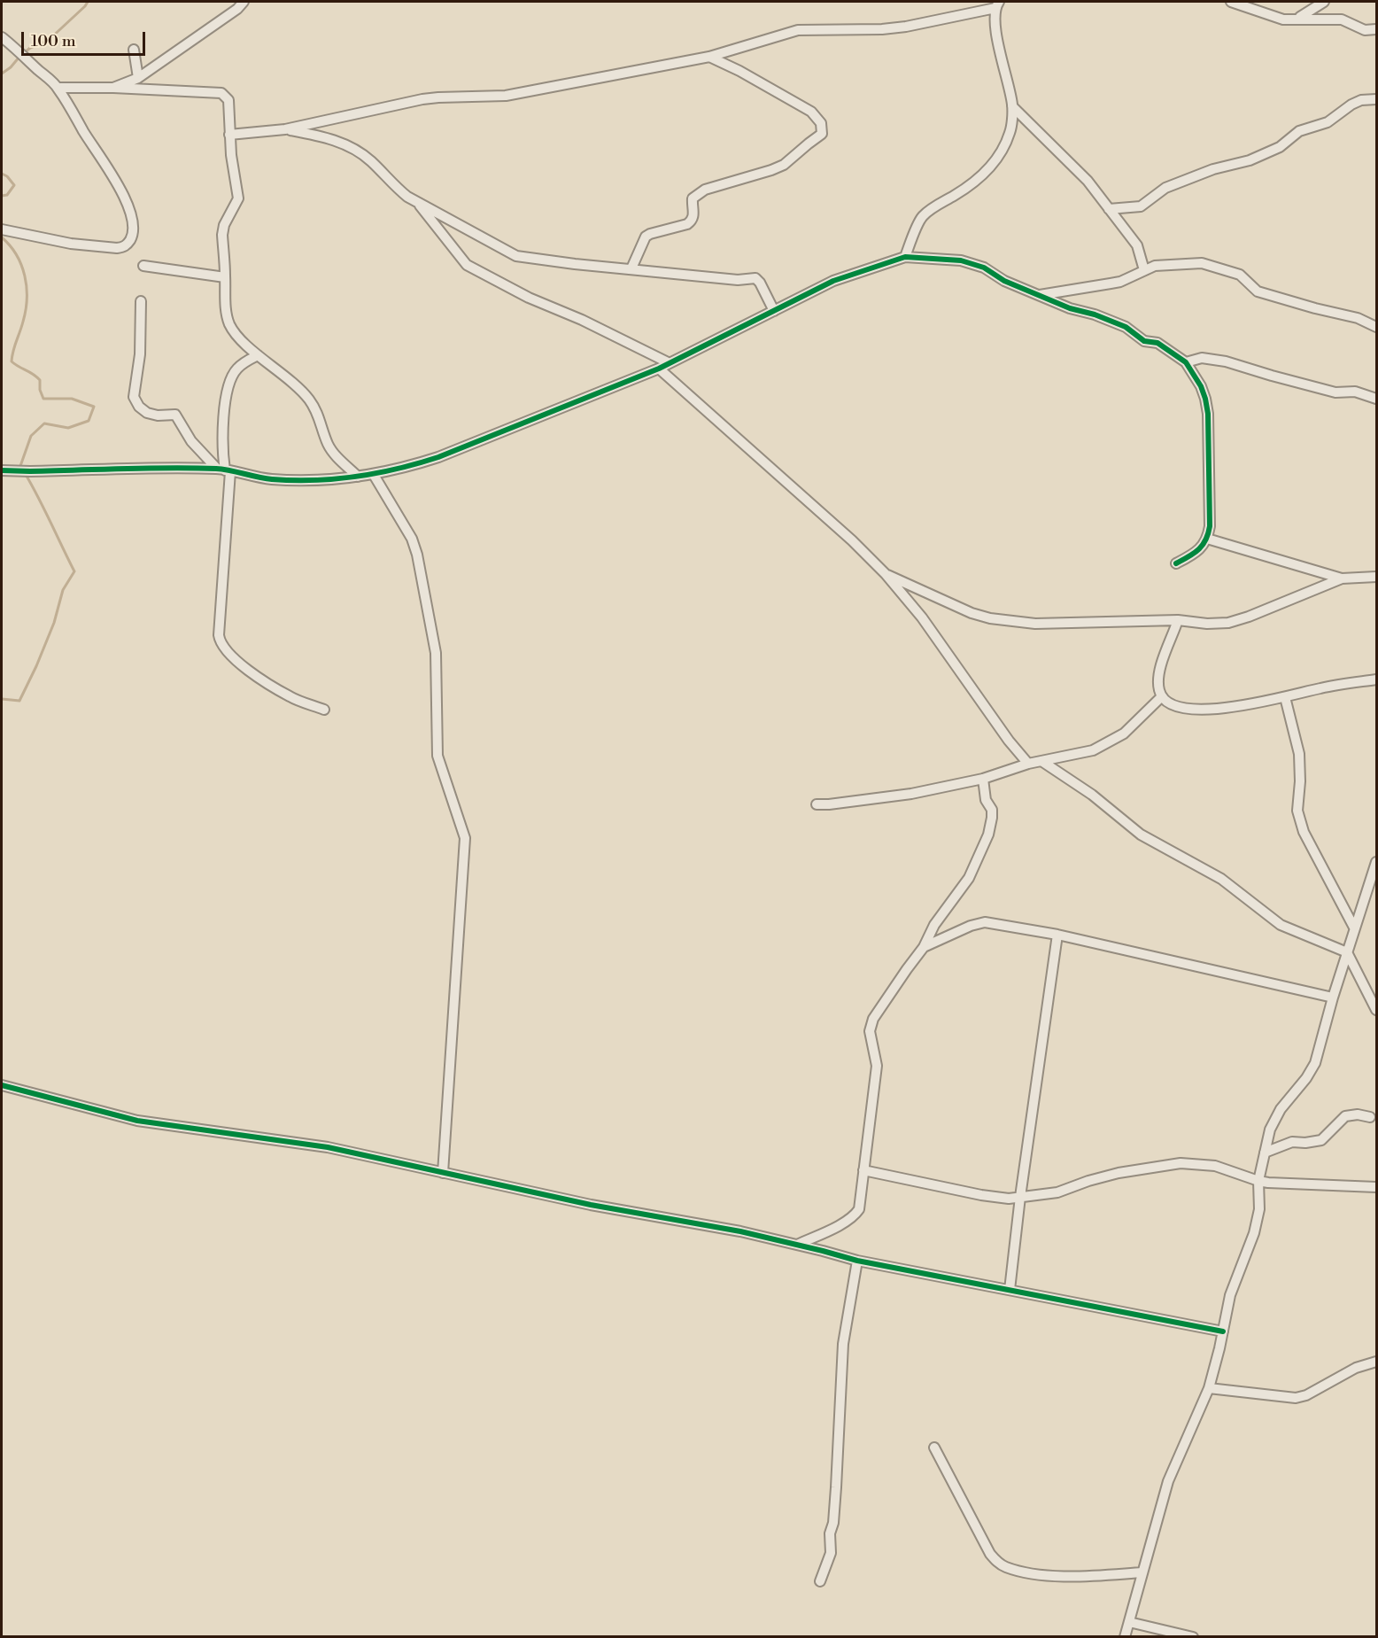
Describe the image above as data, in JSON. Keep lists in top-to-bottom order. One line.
{"scale_bar":"100 m"}
